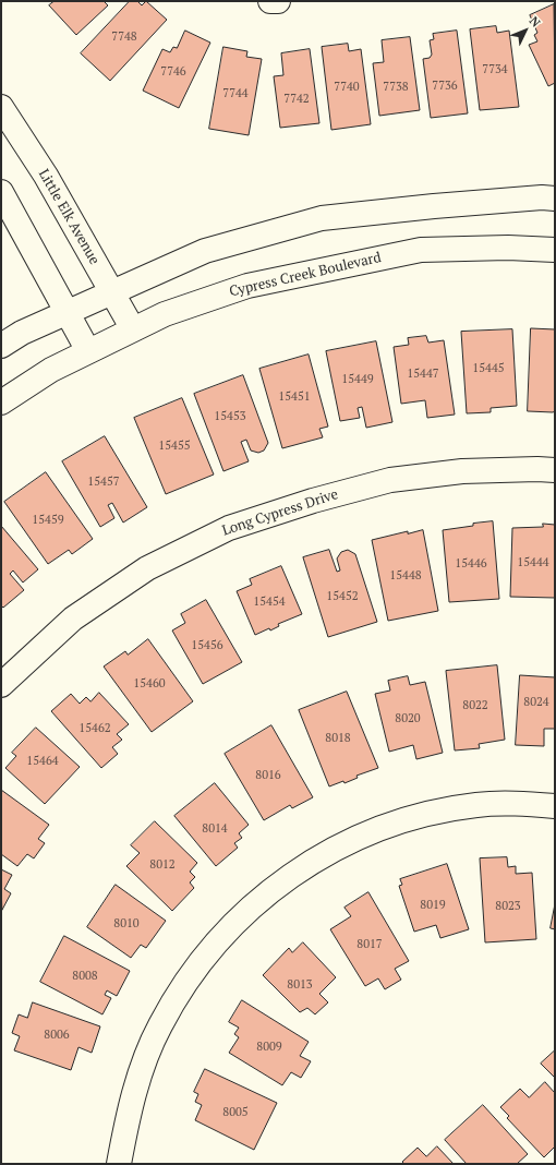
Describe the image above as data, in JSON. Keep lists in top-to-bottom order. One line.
{"streets":{"street":["Little Elk Avenue","Cypress Creek Boulevard","Long Cypress Drive"]},"crossings":[["Little Elk Avenue","Cypress Creek Boulevard"]],"house_numbers":["7748","7734","7746","7736","7740","7738","7744","7742","15445","15447","15449","15451","15453","15455","15457","15459","15444","15446","15448","15452","15454","15456","15460","8024","8022","8020","15462","8018","15464","8016","8014","8012","8019","8023","8010","8017","8008","8013","8006","8009","8005"],"north":"top right"}
